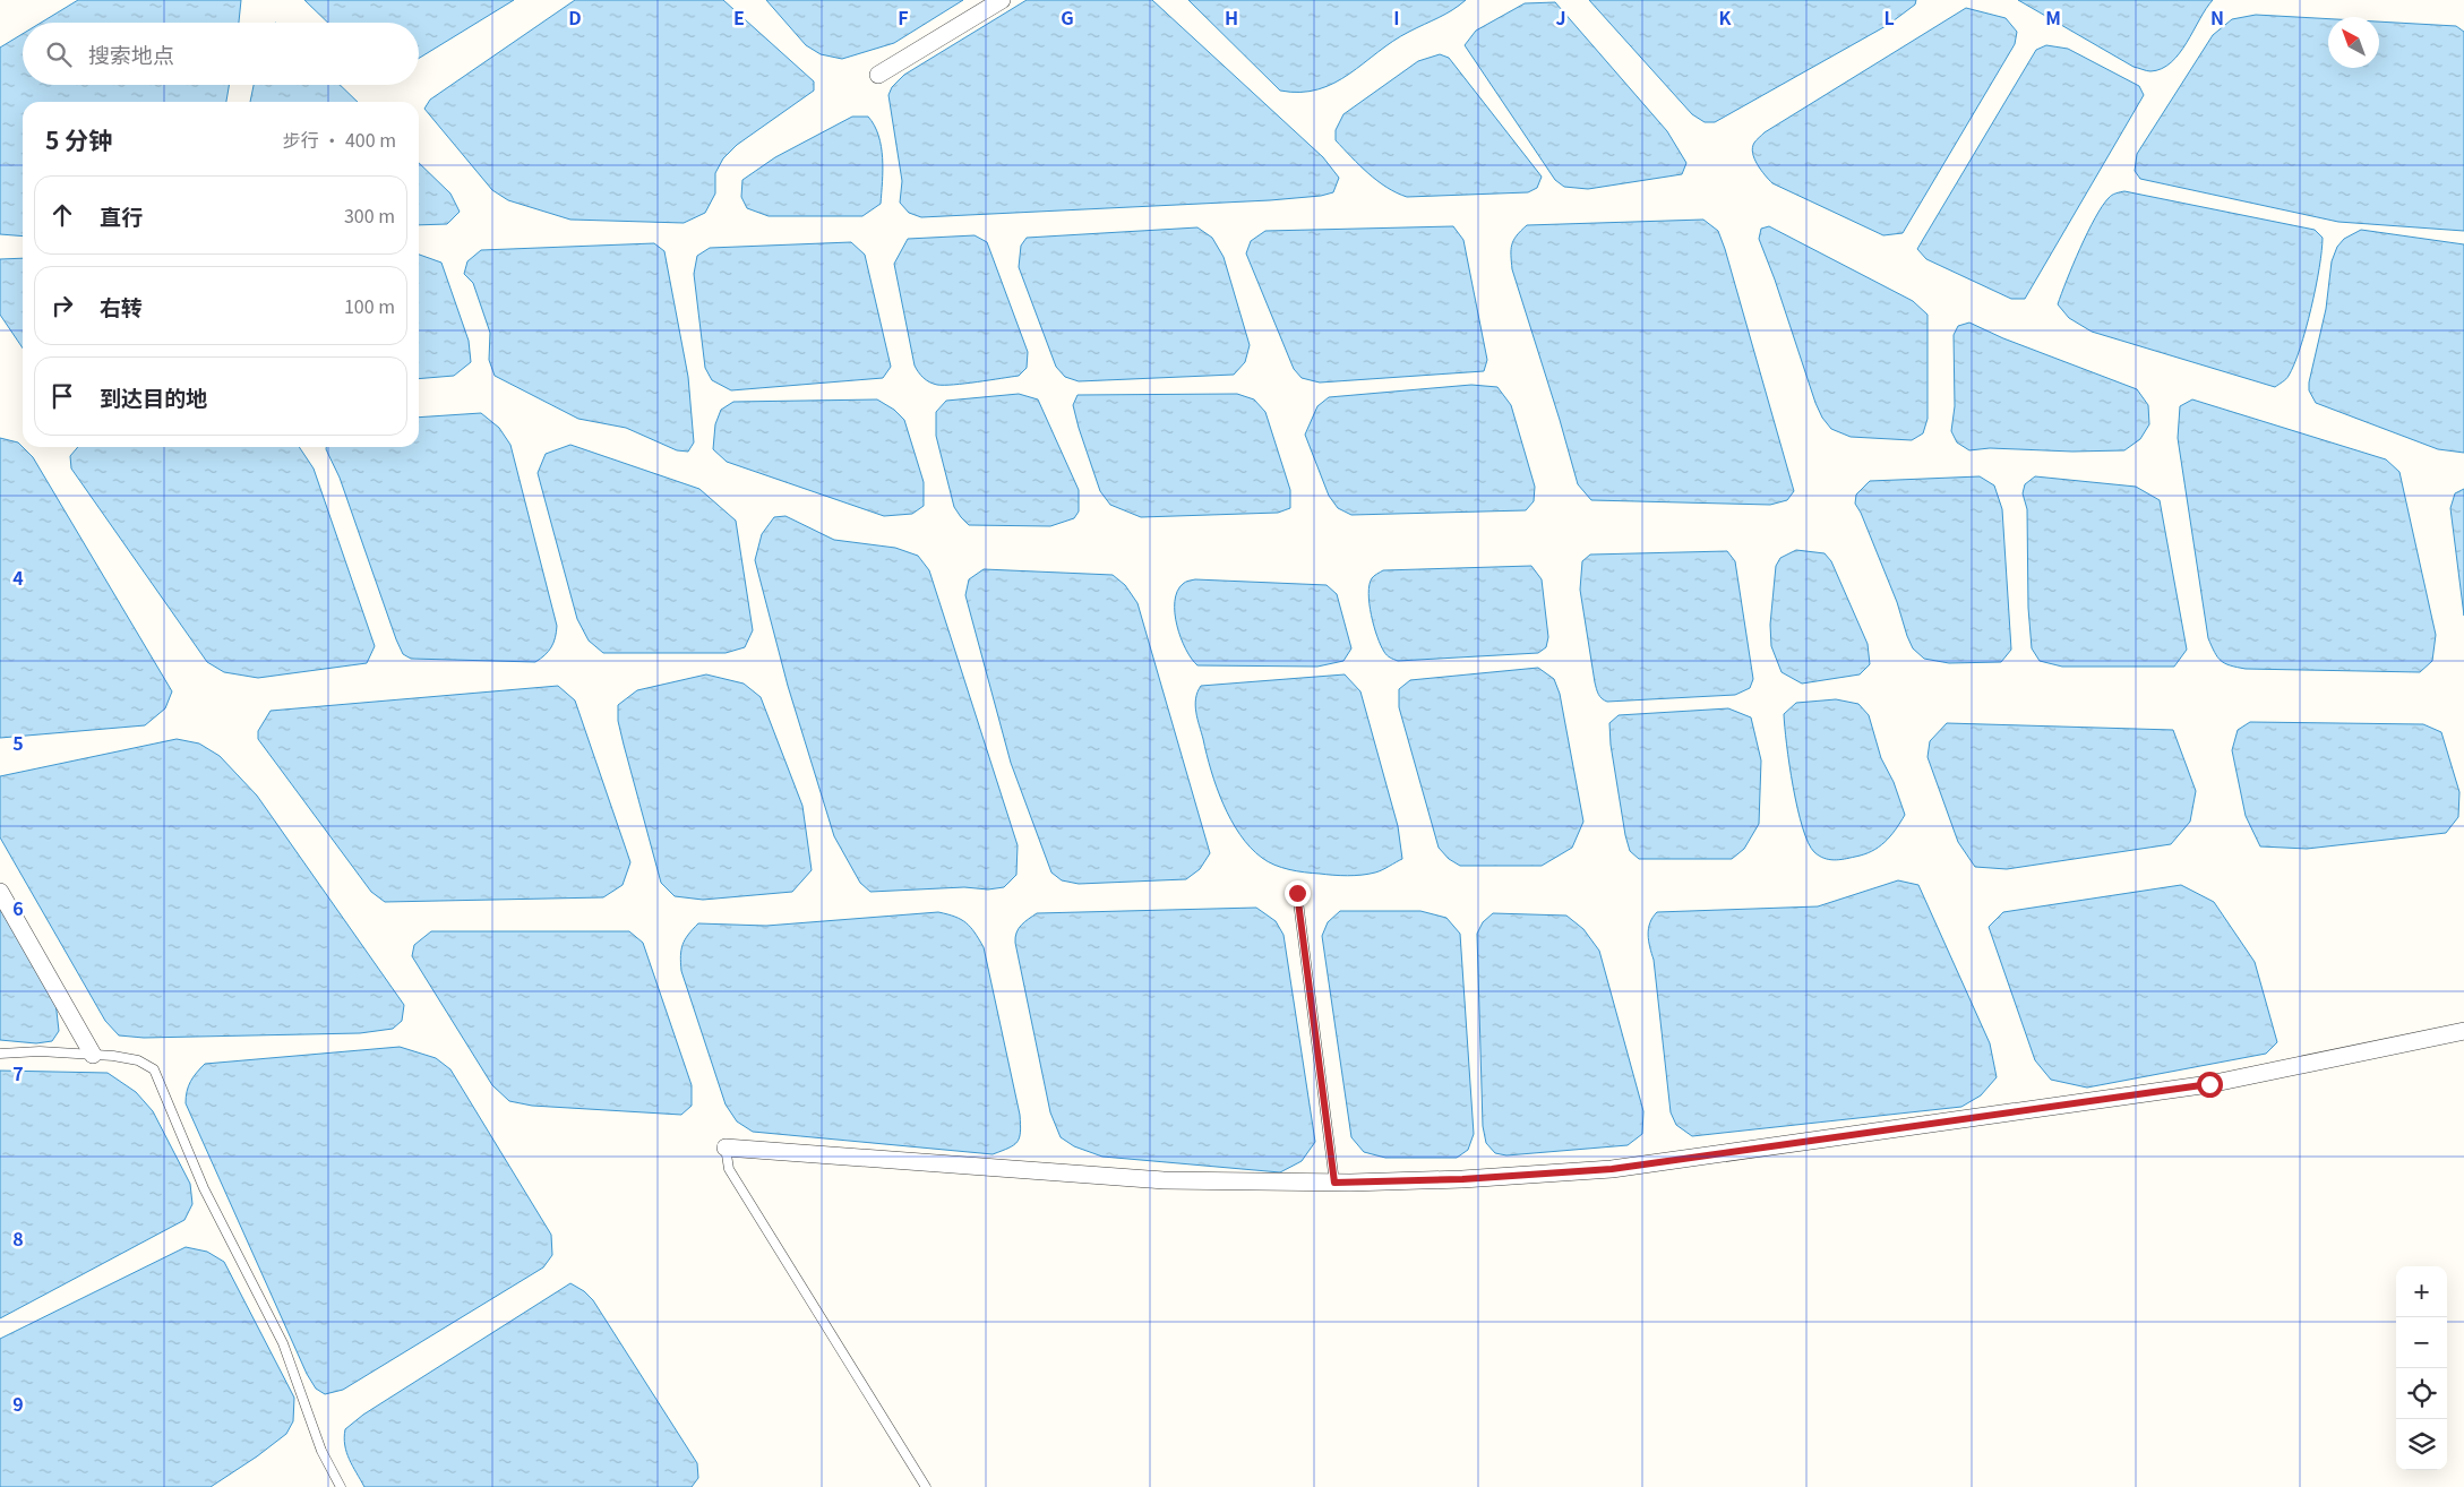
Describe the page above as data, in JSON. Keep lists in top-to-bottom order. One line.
{"north":"top left","page":{"search":"搜索地点","heading":["5 分钟","步行 · 400 m"],"list":[["直行","300 m"],["右转","100 m"],"到达目的地"],"map_buttons":["+","−"]},"grid":{"columns":["D","E","F","G","H","I","J","K","L","M","N"],"rows":["4","5","6","7","8","9"]}}
